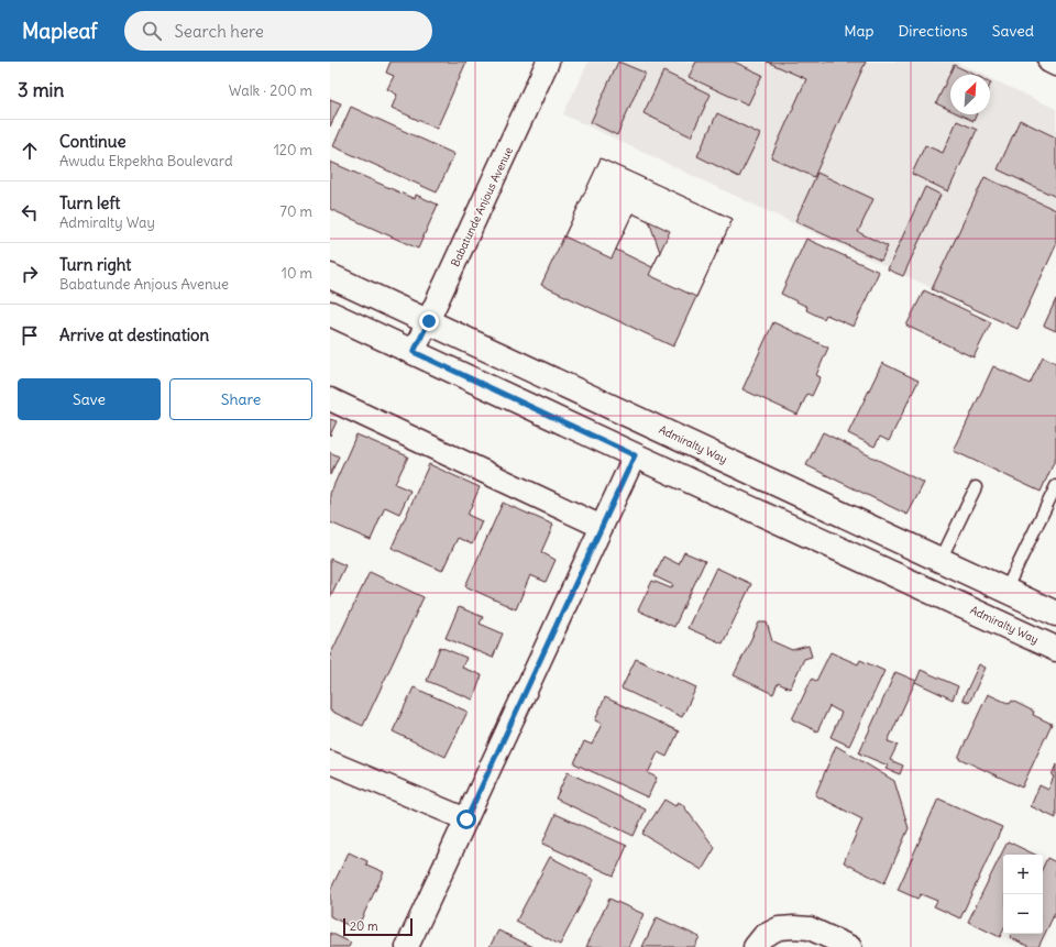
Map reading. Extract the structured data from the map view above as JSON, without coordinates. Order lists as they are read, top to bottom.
{
  "streets": {
    "main road": ["Admiralty Way"],
    "street": ["Babatunde Anjous Avenue"]
  },
  "crossings": [
    ["Babatunde Anjous Avenue", "Admiralty Way"]
  ],
  "scale_bar": "20 m",
  "north": "top right",
  "page": {
    "header": "Mapleaf",
    "search": "Search here",
    "nav": ["Map", "Directions", "Saved"],
    "heading": ["3 min", "Walk · 200 m"],
    "list": [
      ["Continue", "Awudu Ekpekha Boulevard", "120 m"],
      ["Turn left", "Admiralty Way", "70 m"],
      ["Turn right", "Babatunde Anjous Avenue", "10 m"],
      "Arrive at destination"
    ],
    "buttons": ["Save", "Share"],
    "map_buttons": ["+", "−"],
    "scale": "20 m"
  }
}
